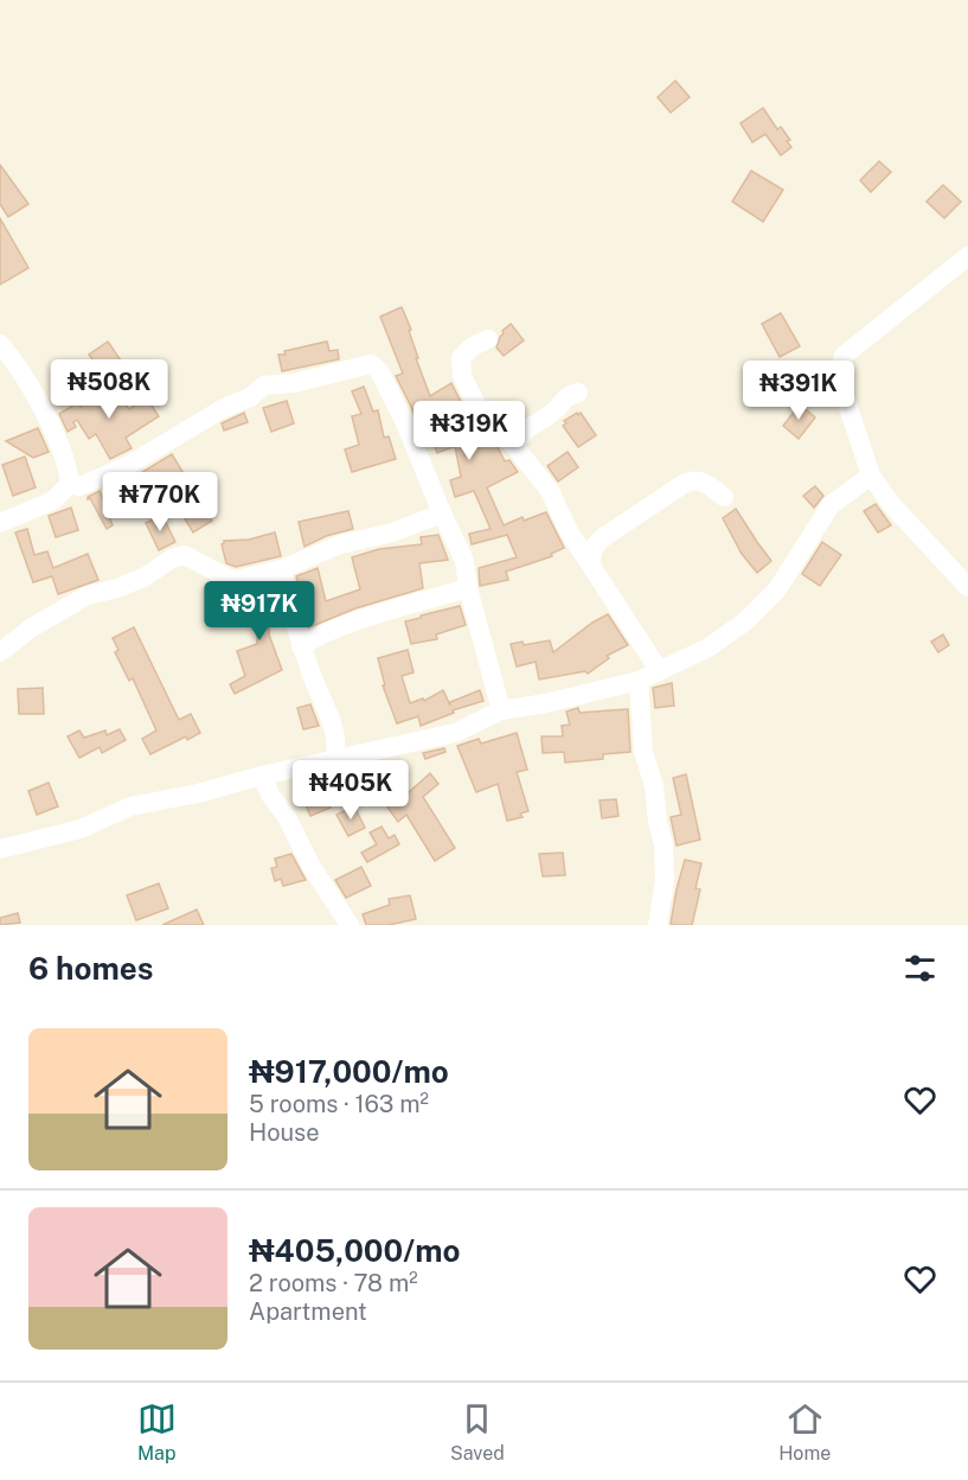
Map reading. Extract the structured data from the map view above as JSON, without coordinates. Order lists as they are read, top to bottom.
{
  "page": {
    "price": [
      "₦508K",
      "₦391K",
      "₦319K",
      "₦770K",
      "₦917K",
      "₦405K"
    ],
    "heading": "6 homes",
    "list": [
      {
        "name": "₦917,000/mo",
        "note": "5 rooms · 163 m² · House"
      },
      {
        "name": "₦405,000/mo",
        "note": "2 rooms · 78 m² · Apartment"
      }
    ],
    "tabs": ["Map", "Saved", "Home"]
  }
}
